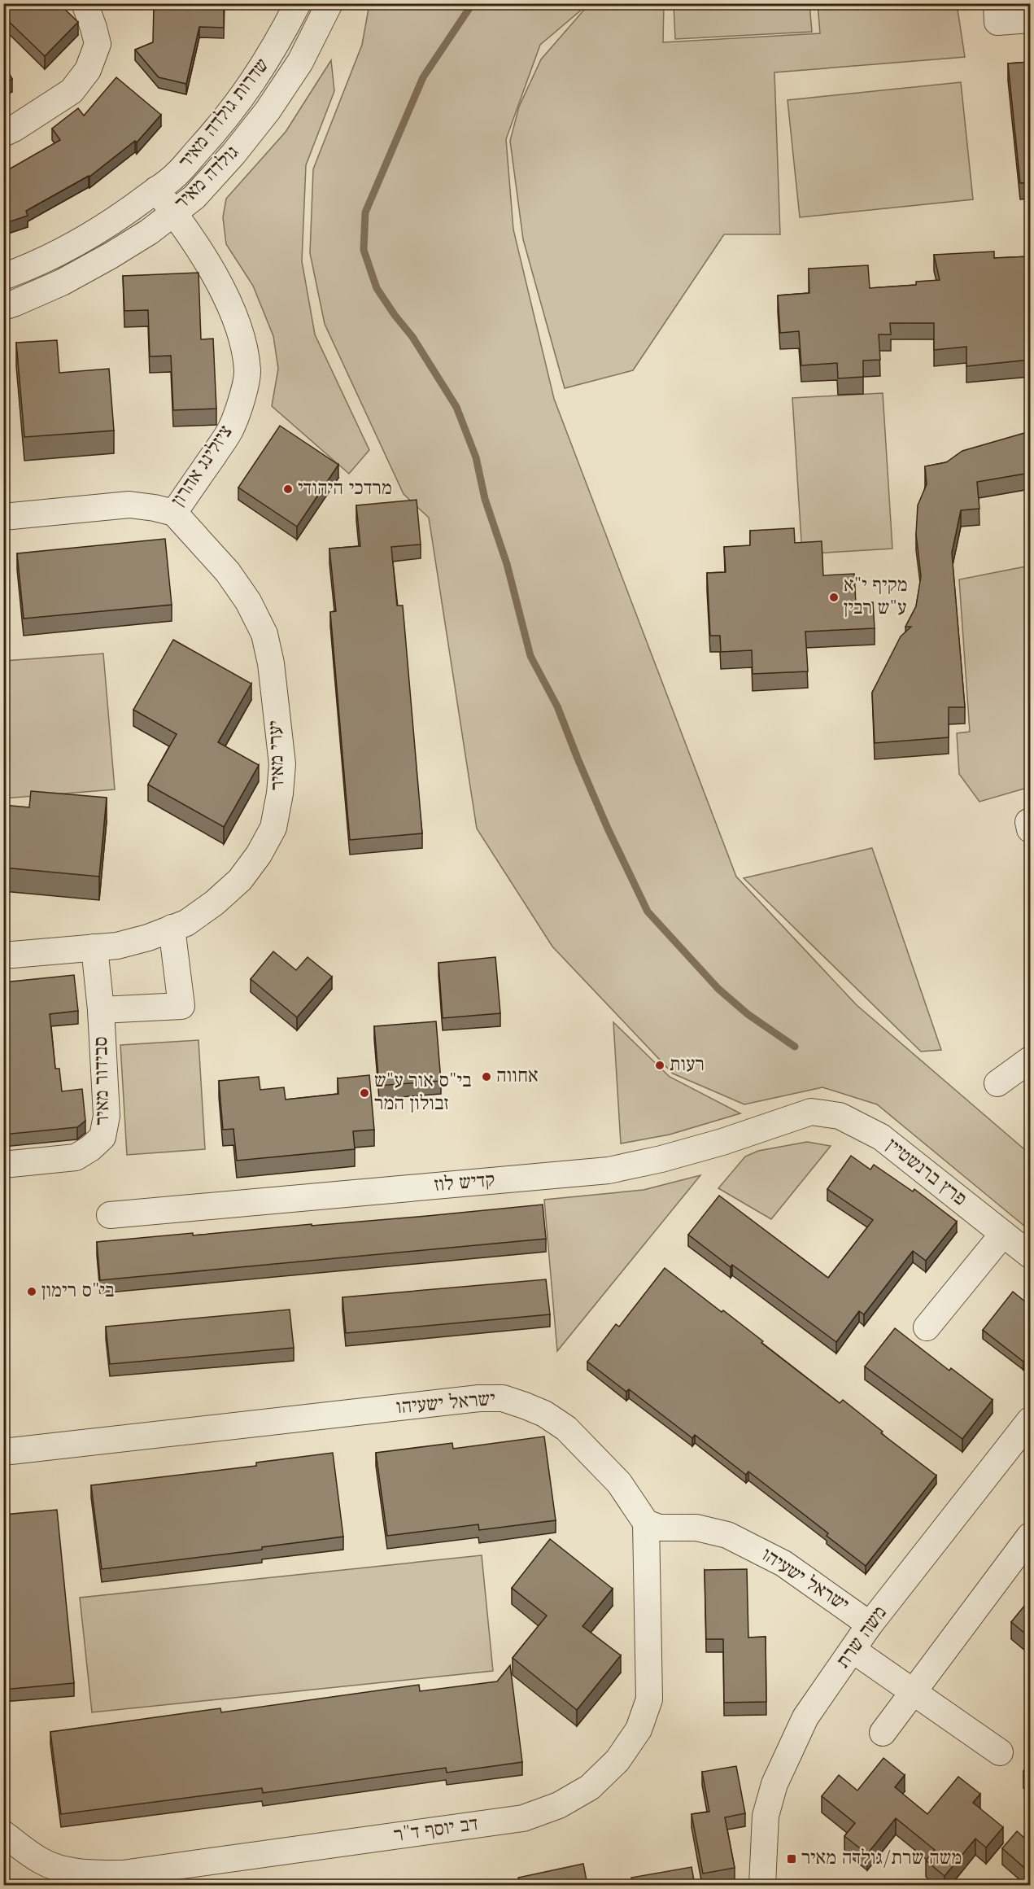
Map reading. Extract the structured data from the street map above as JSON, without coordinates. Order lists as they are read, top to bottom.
{
  "streets": {
    "street": [
      "שדרות גולדה מאיר",
      "גולדה מאיר",
      "ציזלינג אהרון",
      "יערי מאיר",
      "סבידור מאיר",
      "פרץ ברנשטיין",
      "קדיש לוז",
      "ישראל ישעיהו",
      "משה שרת",
      "דב יוסף ד\"ר"
    ]
  },
  "crossings": [
    ["שדרות גולדה מאיר", "ציזלינג אהרון"],
    ["גולדה מאיר", "ציזלינג אהרון"],
    ["ציזלינג אהרון", "יערי מאיר"],
    ["יערי מאיר", "סבידור מאיר"],
    ["פרץ ברנשטיין", "קדיש לוז"],
    ["ישראל ישעיהו", "משה שרת"],
    ["ישראל ישעיהו", "דב יוסף ד\"ר"]
  ],
  "places": {
    "other": [
      "מרדכי היהודי",
      "מקיף י\"א ע\"ש רבין",
      "רעות",
      "אחווה",
      "בי\"ס אור ע\"ש זבולון המר",
      "בי\"ס רימון"
    ],
    "transit": ["משה שרת/גולדה מאיר"]
  }
}
